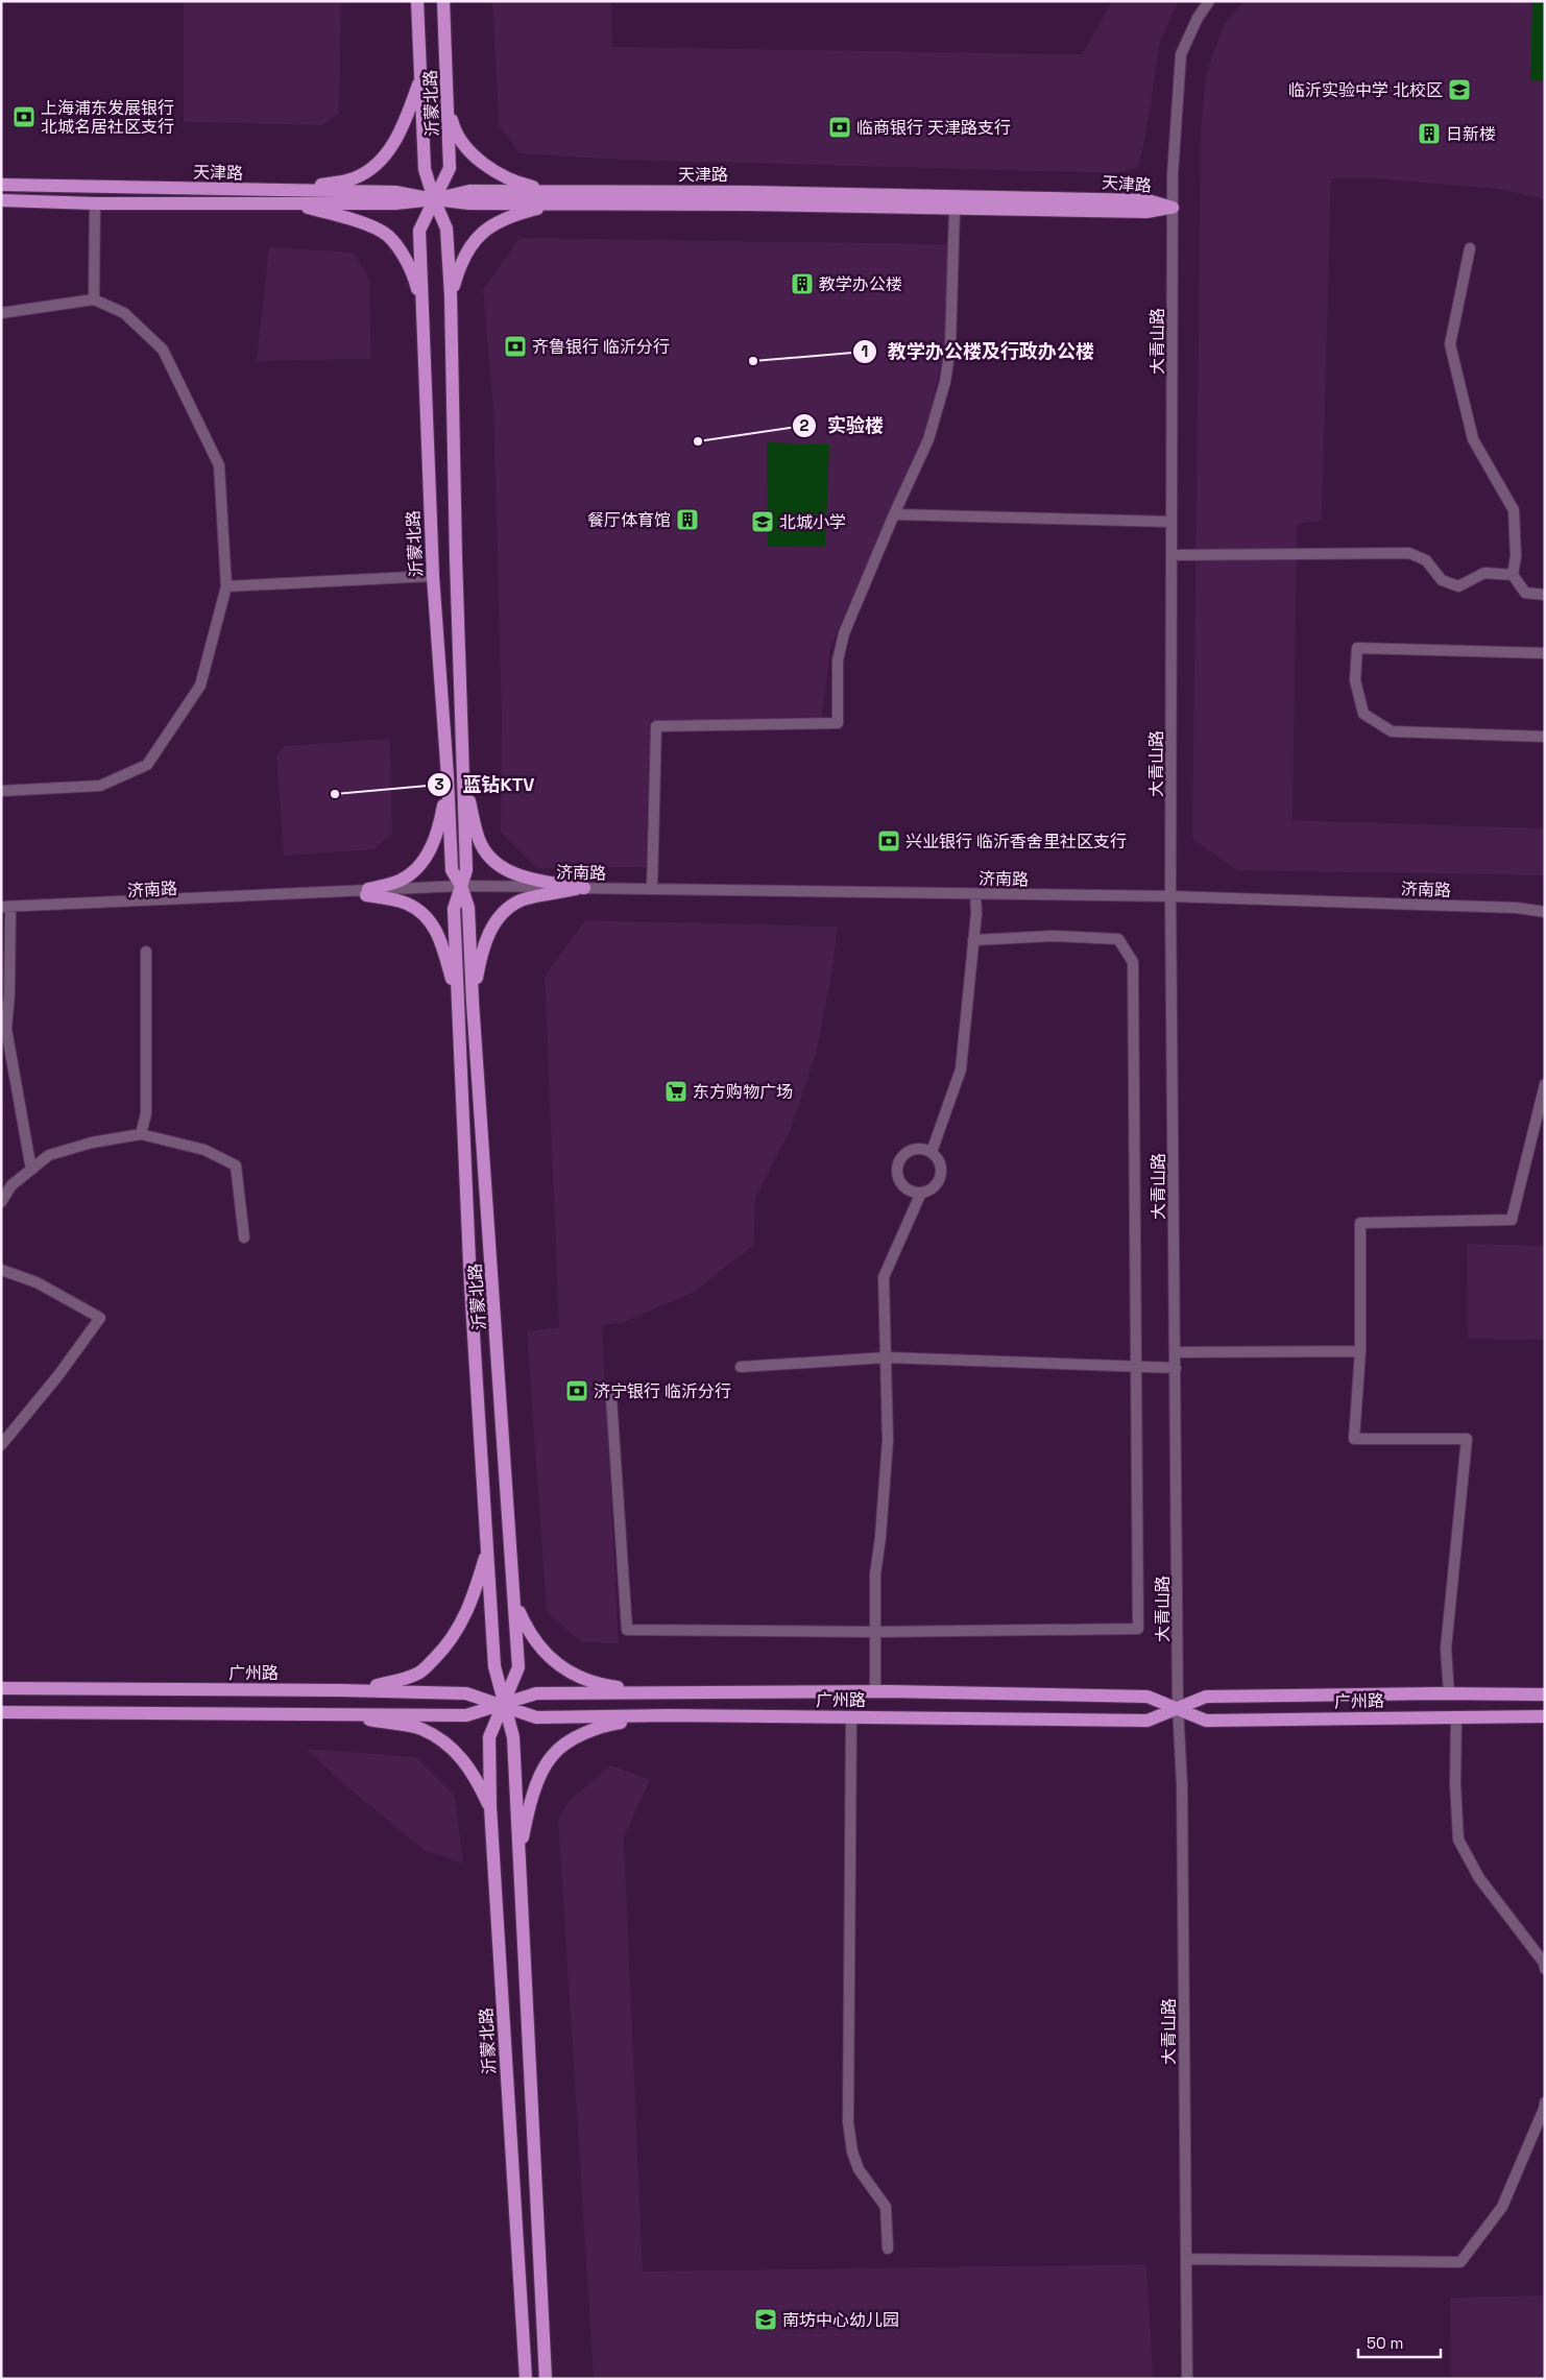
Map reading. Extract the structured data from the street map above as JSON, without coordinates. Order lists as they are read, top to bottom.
{
  "streets": {
    "main road": ["沂蒙北路", "天津路", "广州路"],
    "street": ["大青山路", "济南路"]
  },
  "crossings": [
    ["沂蒙北路", "天津路"],
    ["沂蒙北路", "济南路"],
    ["沂蒙北路", "广州路"],
    ["天津路", "大青山路"],
    ["大青山路", "济南路"],
    ["大青山路", "广州路"]
  ],
  "places": {
    "school or university": ["临沂实验中学 北校区", "北城小学", "南坊中心幼儿园"],
    "bank": [
      "上海浦东发展银行 北城名居社区支行",
      "临商银行 天津路支行",
      "齐鲁银行 临沂分行",
      "兴业银行 临沂香舍里社区支行",
      "济宁银行 临沂分行"
    ],
    "building": ["日新楼", "教学办公楼", "餐厅体育馆"],
    "other": ["教学办公楼及行政办公楼", "实验楼", "蓝钻KTV"],
    "supermarket": ["东方购物广场"]
  },
  "scale_bar": "50 m"
}
